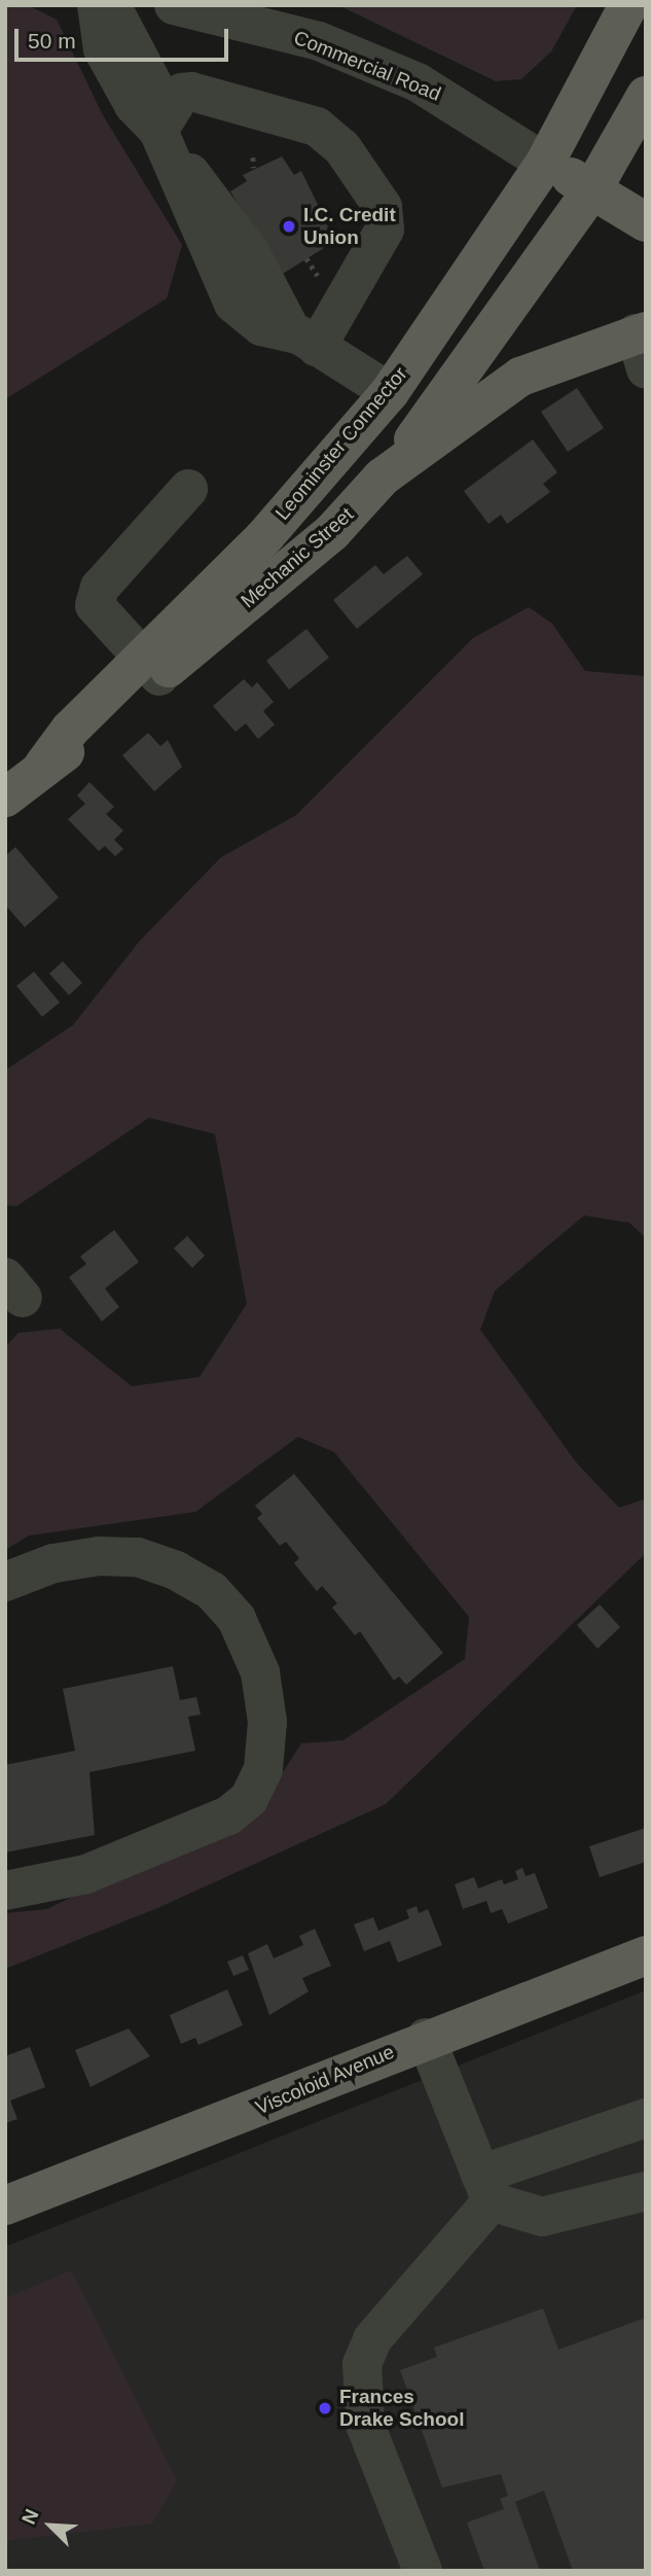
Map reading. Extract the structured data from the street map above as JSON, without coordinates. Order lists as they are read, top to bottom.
{
  "streets": {
    "main road": ["Leominster Connector", "Mechanic Street", "Viscoloid Avenue"],
    "street": ["Commercial Road"]
  },
  "crossings": [
    ["Commercial Road", "Leominster Connector"],
    ["Leominster Connector", "Mechanic Street"]
  ],
  "places": ["I.C. Credit Union", "Frances Drake School"],
  "scale_bar": "50 m",
  "north": "top left"
}
